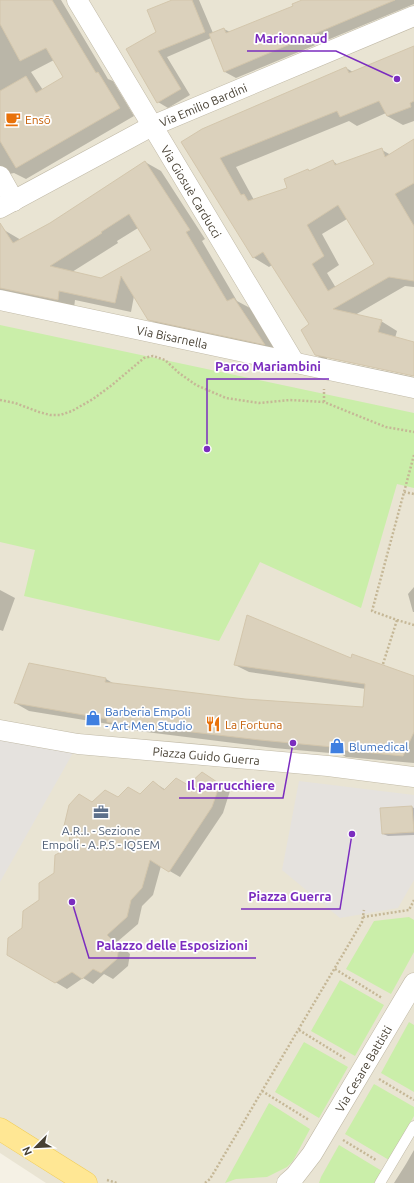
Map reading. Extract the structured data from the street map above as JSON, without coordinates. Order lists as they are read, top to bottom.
{
  "streets": {
    "street": [
      "Via Emilio Bardini",
      "Via Giosuè Carducci",
      "Via Bisarnella",
      "Piazza Guido Guerra",
      "Via Cesare Battisti"
    ]
  },
  "crossings": [
    ["Via Emilio Bardini", "Via Giosuè Carducci"],
    ["Via Giosuè Carducci", "Via Bisarnella"]
  ],
  "places": {
    "other": [
      "Marionnaud",
      "Parco Mariambini",
      "Il parrucchiere",
      "Piazza Guerra",
      "Palazzo delle Esposizioni"
    ],
    "cafe": ["Ensō"],
    "shop": ["Barberia Empoli - Art Men Studio", "Blumedical"],
    "restaurant": ["La Fortuna"],
    "office": ["A.R.I. - Sezione Empoli - A.P.S - IQ5EM"]
  },
  "north": "bottom left"
}
